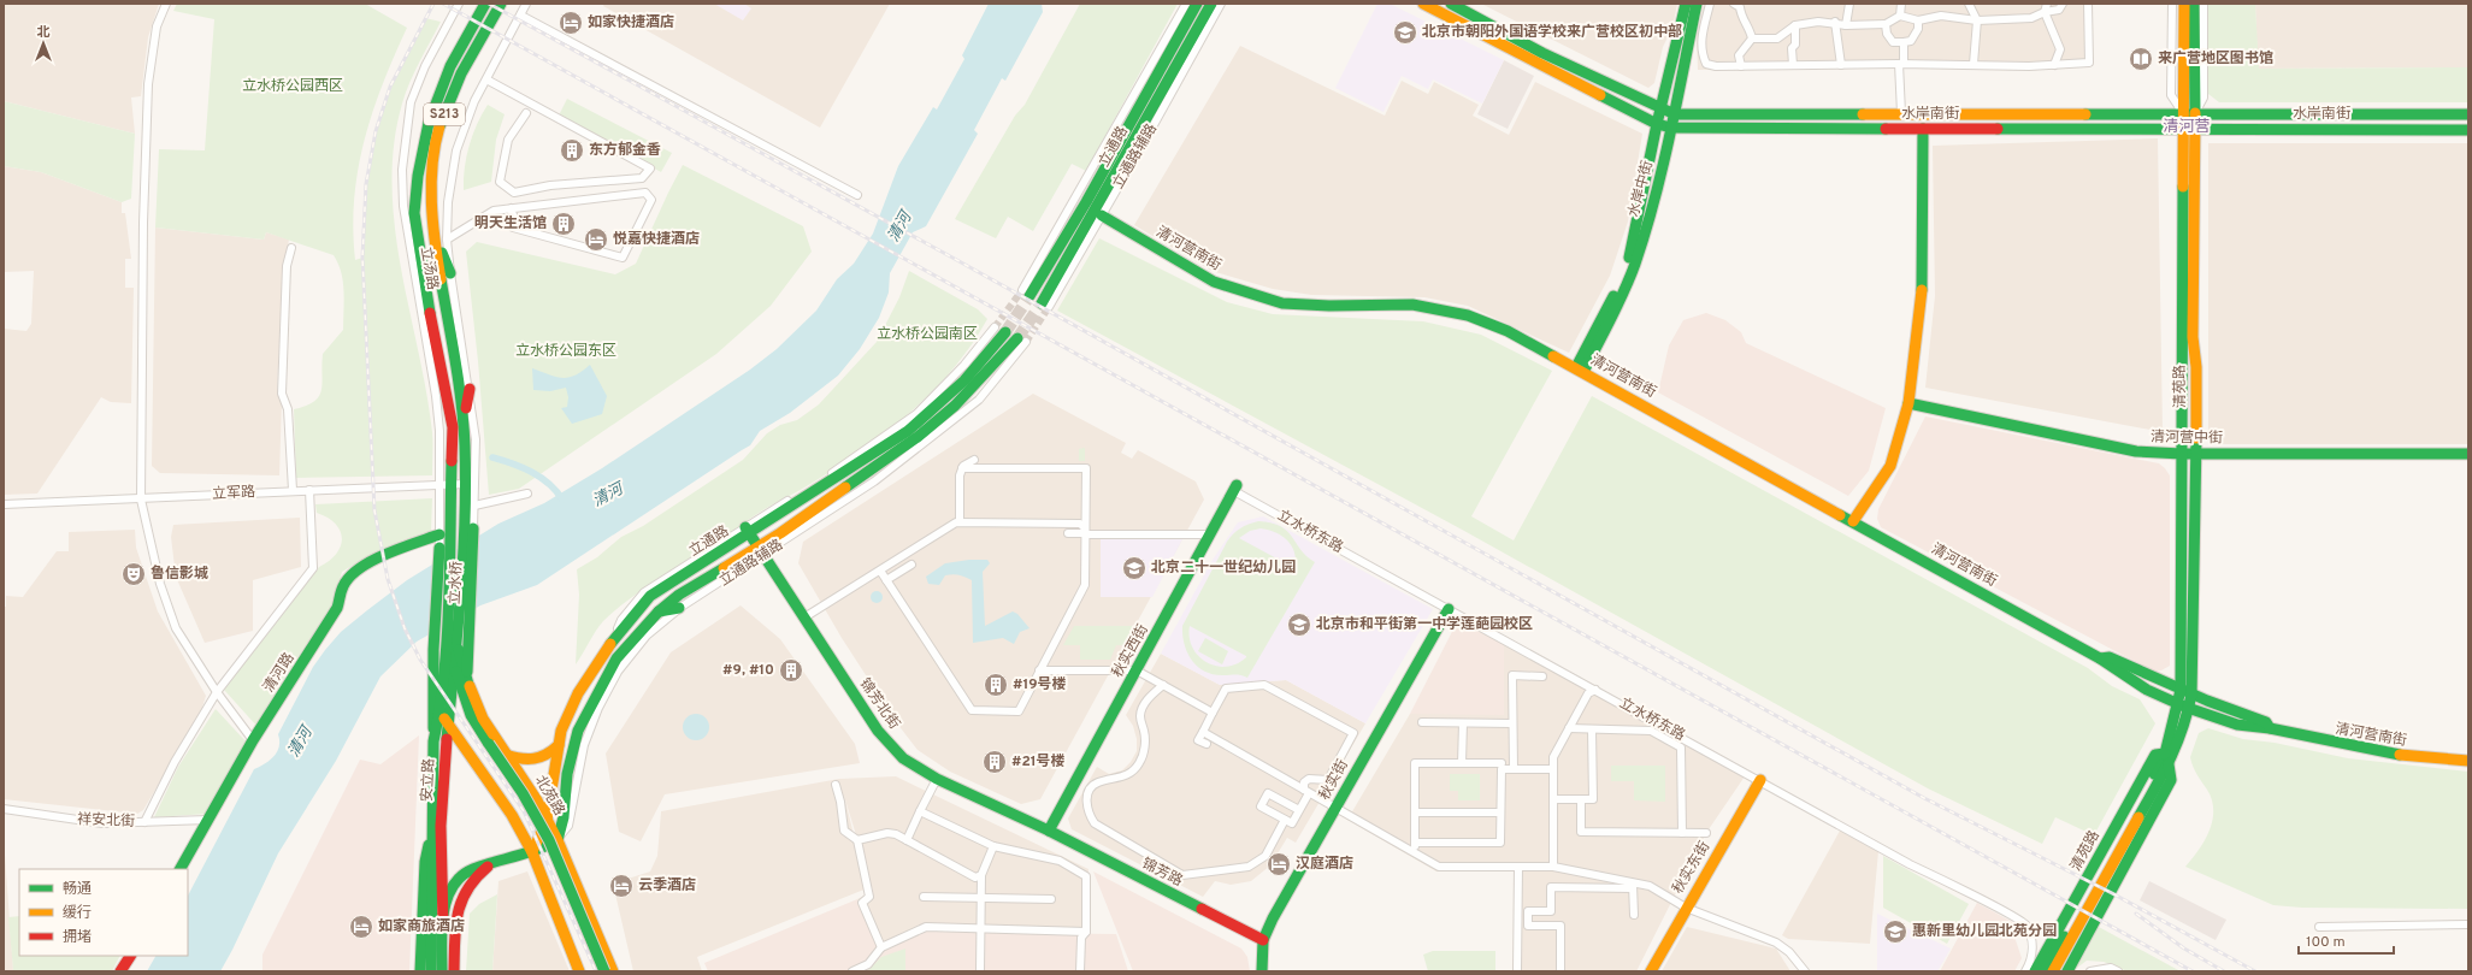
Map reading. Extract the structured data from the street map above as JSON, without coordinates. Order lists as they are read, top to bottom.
{
  "streets": {
    "street": [
      "S213",
      "水岸南街",
      "立通路",
      "立通路辅路",
      "水岸中街",
      "清河营南街",
      "立汤路",
      "清苑路",
      "清河营中街",
      "立军路",
      "立水桥东路",
      "立水桥",
      "秋实西街",
      "清河路",
      "锦芳北街",
      "安立路",
      "秋实街",
      "北苑路",
      "祥安北街",
      "秋实东街",
      "锦芳路"
    ]
  },
  "crossings": [
    ["水岸南街", "水岸中街"],
    ["水岸南街", "清苑路"],
    ["立通路", "立通路辅路"],
    ["立通路", "锦芳北街"],
    ["立通路", "安立路"],
    ["立通路", "北苑路"],
    ["立通路辅路", "清河营南街"],
    ["立通路辅路", "锦芳北街"],
    ["立通路辅路", "安立路"],
    ["立通路辅路", "北苑路"],
    ["水岸中街", "清河营南街"],
    ["清河营南街", "清苑路"],
    ["立汤路", "立军路"],
    ["立汤路", "立水桥"],
    ["立汤路", "清河路"],
    ["清苑路", "清河营中街"],
    ["立水桥东路", "秋实西街"],
    ["立水桥东路", "秋实街"],
    ["立水桥东路", "秋实东街"],
    ["立水桥", "安立路"],
    ["立水桥", "北苑路"],
    ["秋实西街", "锦芳北街"],
    ["秋实西街", "锦芳路"],
    ["清河路", "祥安北街"],
    ["锦芳北街", "锦芳路"],
    ["安立路", "北苑路"],
    ["秋实街", "锦芳路"]
  ],
  "districts": ["清河营"],
  "water": ["清河"],
  "parks": ["立水桥公园西区", "立水桥公园南区", "立水桥公园东区"],
  "places": {
    "hotel": [
      "如家快捷酒店",
      "悦嘉快捷酒店",
      "汉庭酒店",
      "云季酒店",
      "如家商旅酒店"
    ],
    "school or university": [
      "北京市朝阳外国语学校来广营校区初中部",
      "北京二十一世纪幼儿园",
      "北京市和平街第一中学莲葩园校区",
      "惠新里幼儿园北苑分园"
    ],
    "library": ["来广营地区图书馆"],
    "building": [
      "东方郁金香",
      "明天生活馆",
      "#9, #10",
      "#19号楼",
      "#21号楼"
    ],
    "theatre": ["鲁信影城"]
  },
  "legend": ["畅通", "缓行", "拥堵"],
  "scale_bar": "100 m",
  "north": "top"
}
